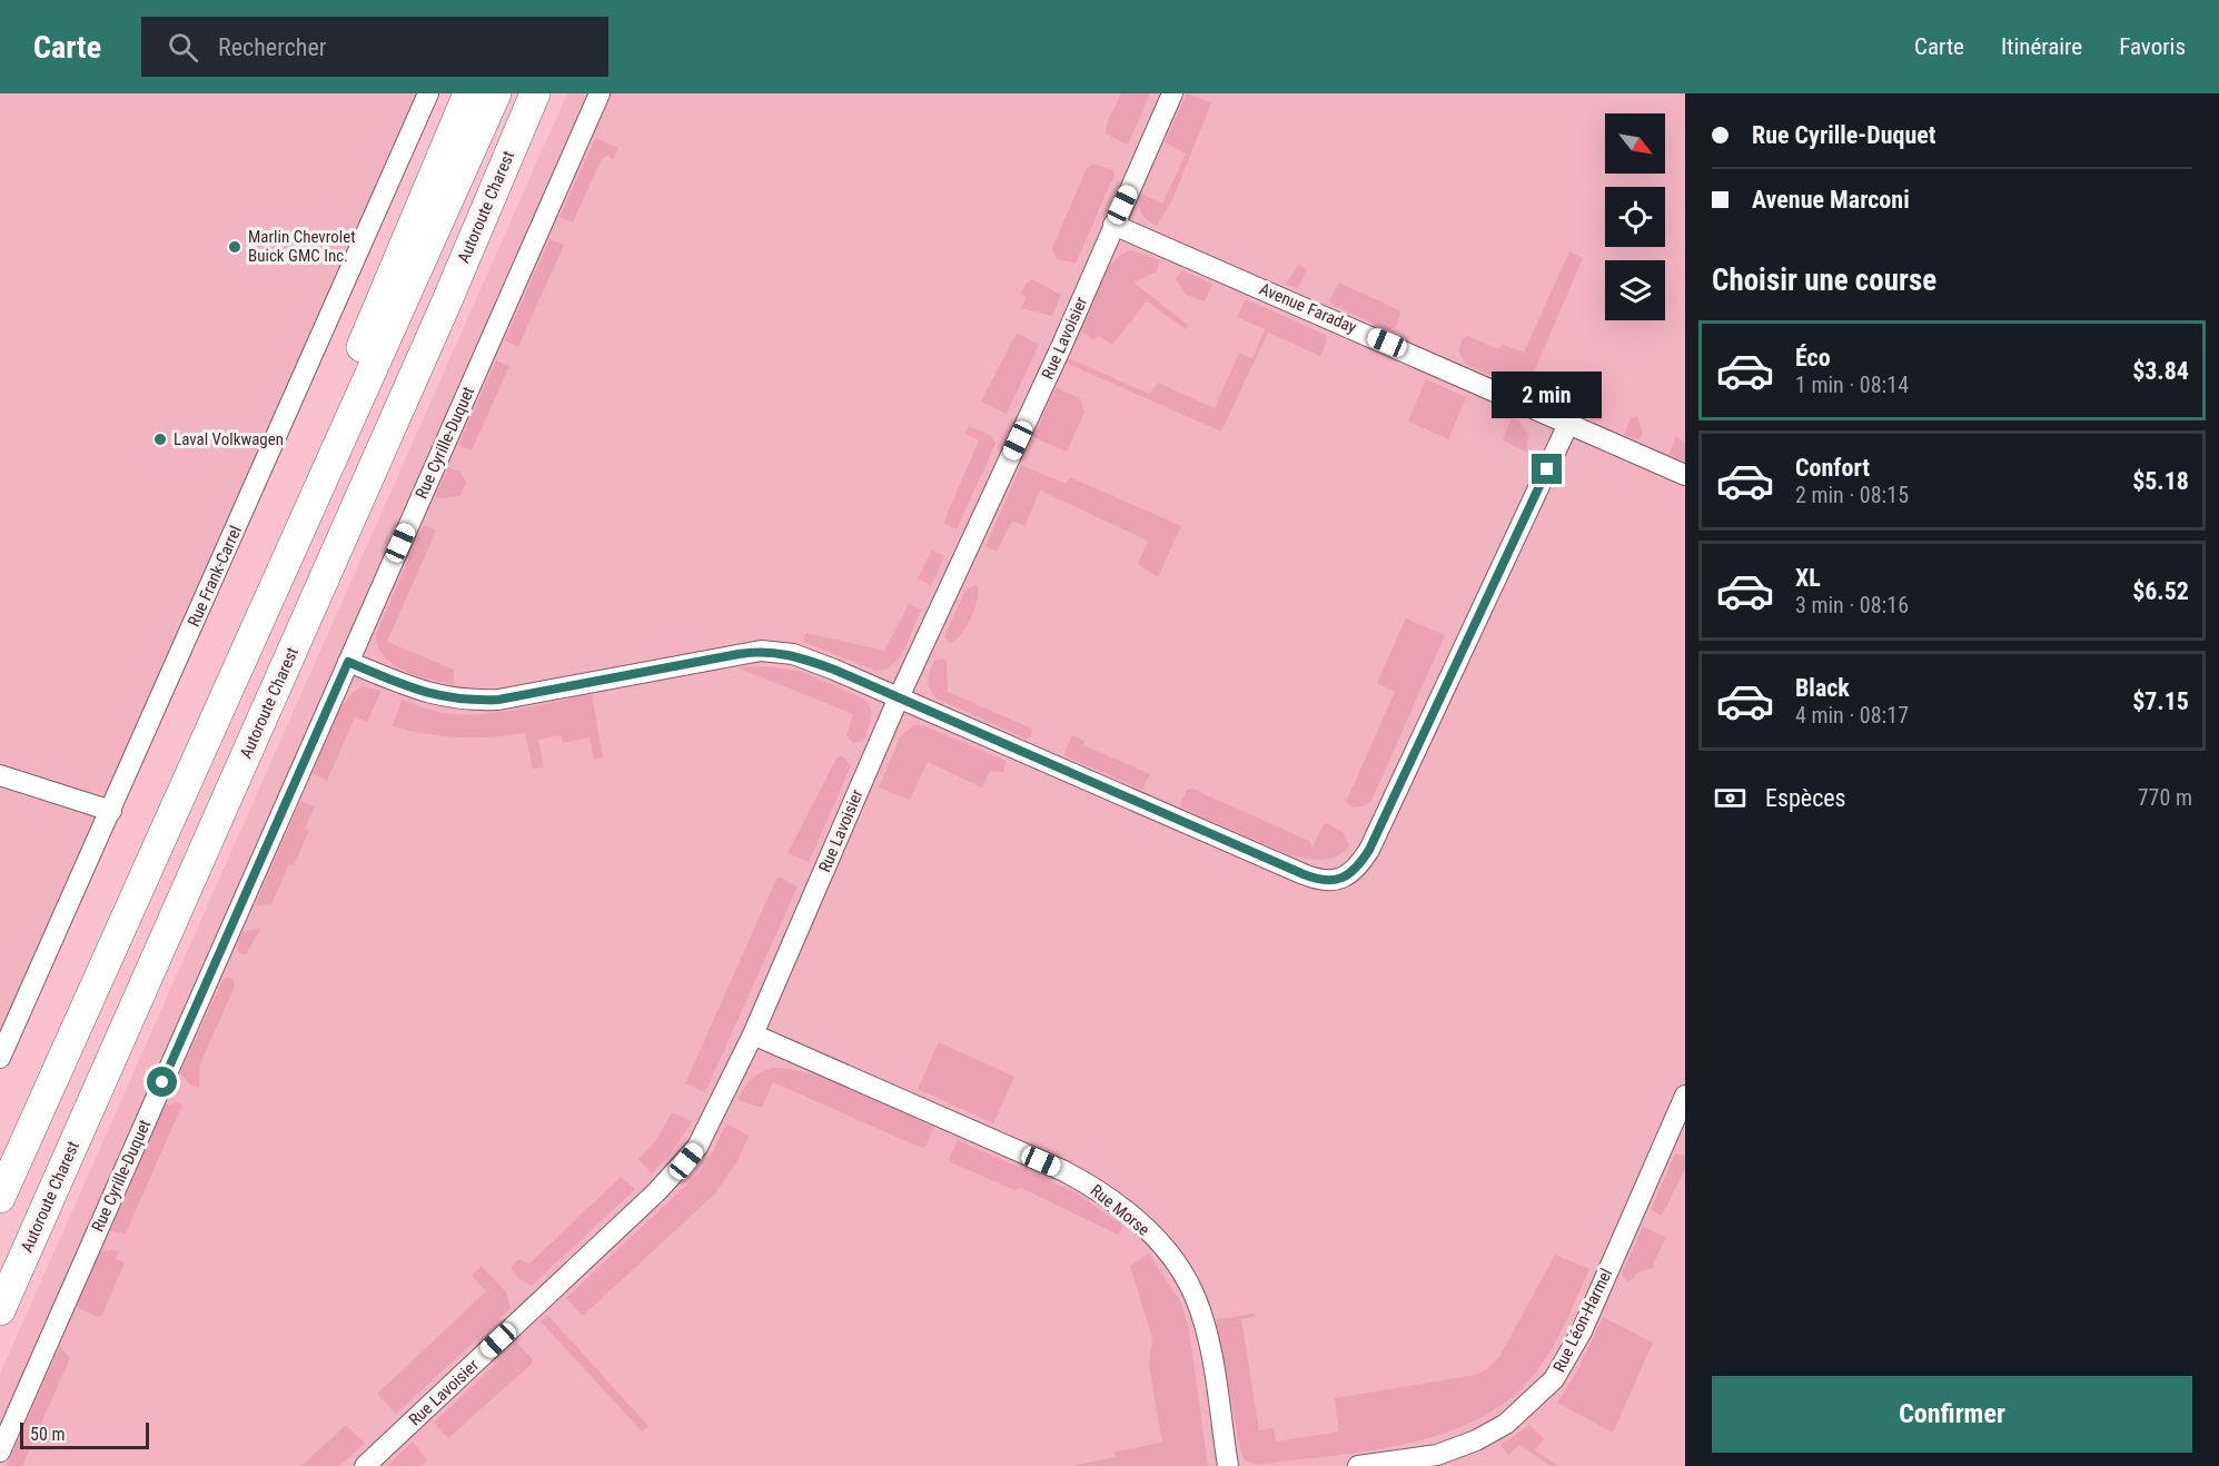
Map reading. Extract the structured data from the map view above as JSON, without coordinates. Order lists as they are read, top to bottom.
{
  "streets": {
    "highway": ["Autoroute Charest"],
    "street": [
      "Avenue Faraday",
      "Rue Lavoisier",
      "Rue Cyrille-Duquet",
      "Rue Frank-Carrel",
      "Rue Morse",
      "Rue Léon-Harmel"
    ]
  },
  "crossings": [
    ["Avenue Faraday", "Rue Lavoisier"],
    ["Rue Lavoisier", "Rue Morse"]
  ],
  "places": ["Marlin Chevrolet Buick GMC Inc.", "Laval Volkwagen"],
  "scale_bar": "50 m",
  "north": "bottom right",
  "page": {
    "header": "Carte",
    "search": "Rechercher",
    "nav": ["Carte", "Itinéraire", "Favoris"],
    "banner": ["Rue Cyrille-Duquet", "Avenue Marconi"],
    "heading": "Choisir une course",
    "list": [
      {
        "name": "Éco",
        "note": "1 min · 08:14",
        "value": "$3.84"
      },
      {
        "name": "Confort",
        "note": "2 min · 08:15",
        "value": "$5.18"
      },
      {
        "name": "XL",
        "note": "3 min · 08:16",
        "value": "$6.52"
      },
      {
        "name": "Black",
        "note": "4 min · 08:17",
        "value": "$7.15"
      }
    ],
    "bubble": "2 min",
    "pay": ["Espèces", "770 m"],
    "buttons": "Confirmer",
    "scale": "50 m"
  }
}
